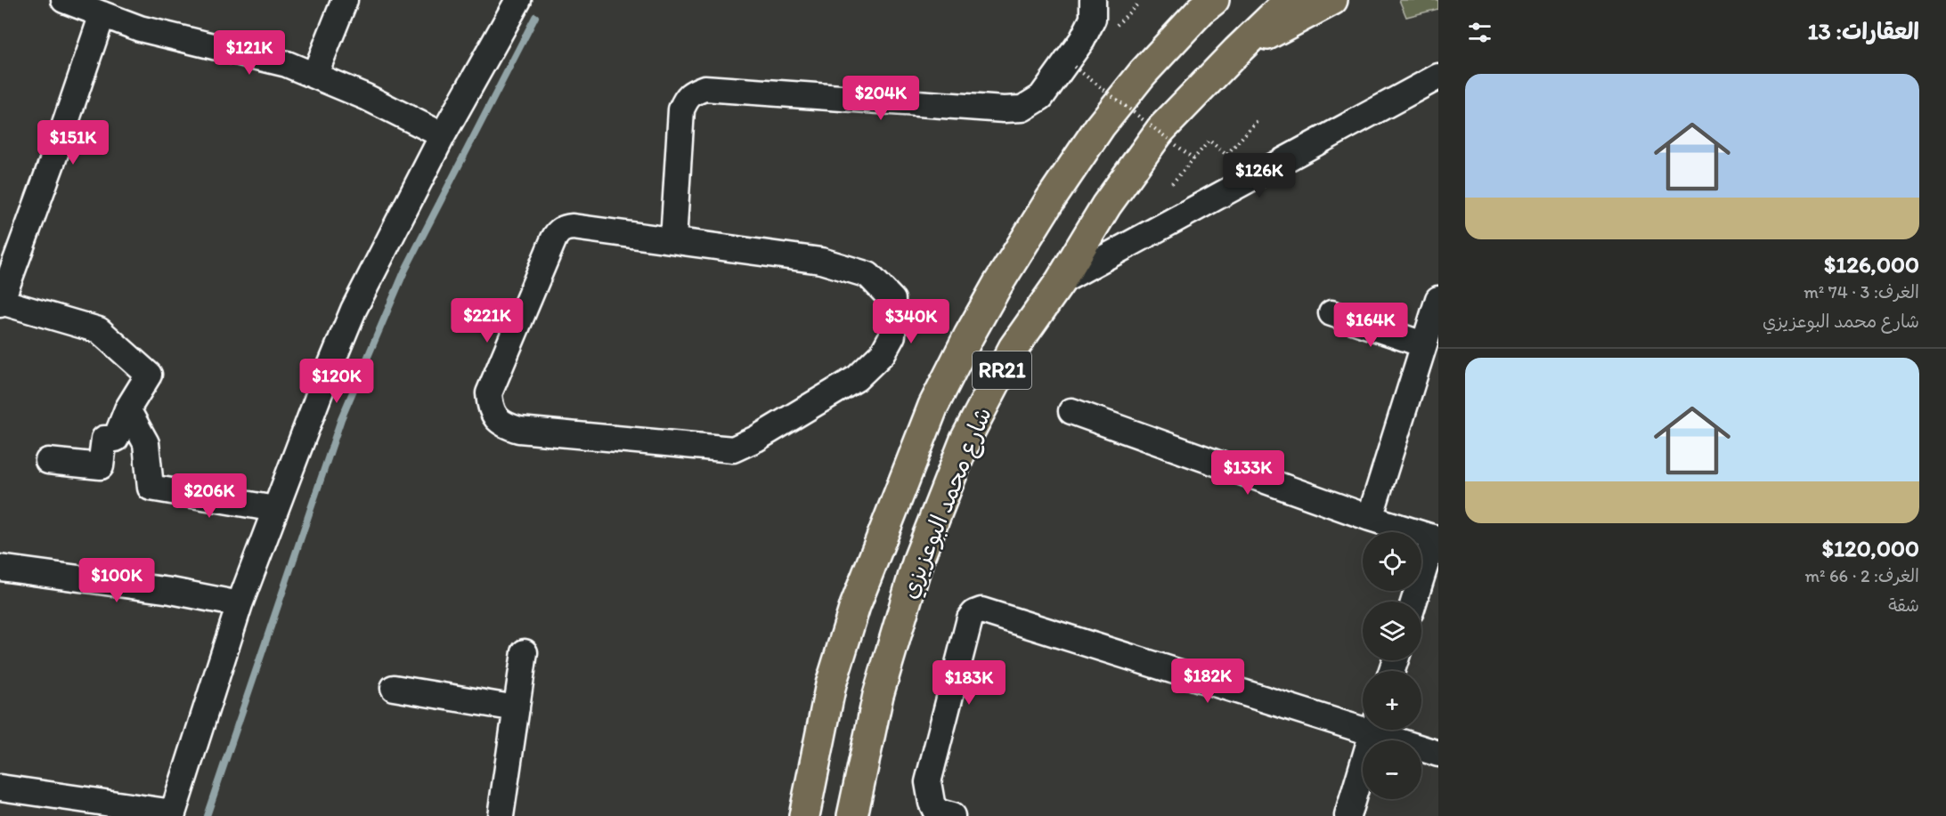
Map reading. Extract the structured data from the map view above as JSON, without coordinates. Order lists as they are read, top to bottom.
{
  "streets": {
    "highway": ["RR21", "شارع محمد البوعزيزي"]
  },
  "page": {
    "heading": "العقارات: 13",
    "price": [
      "$121K",
      "$204K",
      "$151K",
      "$126K",
      "$221K",
      "$340K",
      "$164K",
      "$120K",
      "$133K",
      "$206K",
      "$100K",
      "$182K",
      "$183K"
    ],
    "list": [
      {
        "name": "$126,000",
        "note": "الغرف: 3 · 74 m² · شارع محمد البوعزيزي"
      },
      {
        "name": "$120,000",
        "note": "الغرف: 2 · 66 m² · شقة"
      }
    ],
    "map_buttons": ["+", "−"]
  }
}
